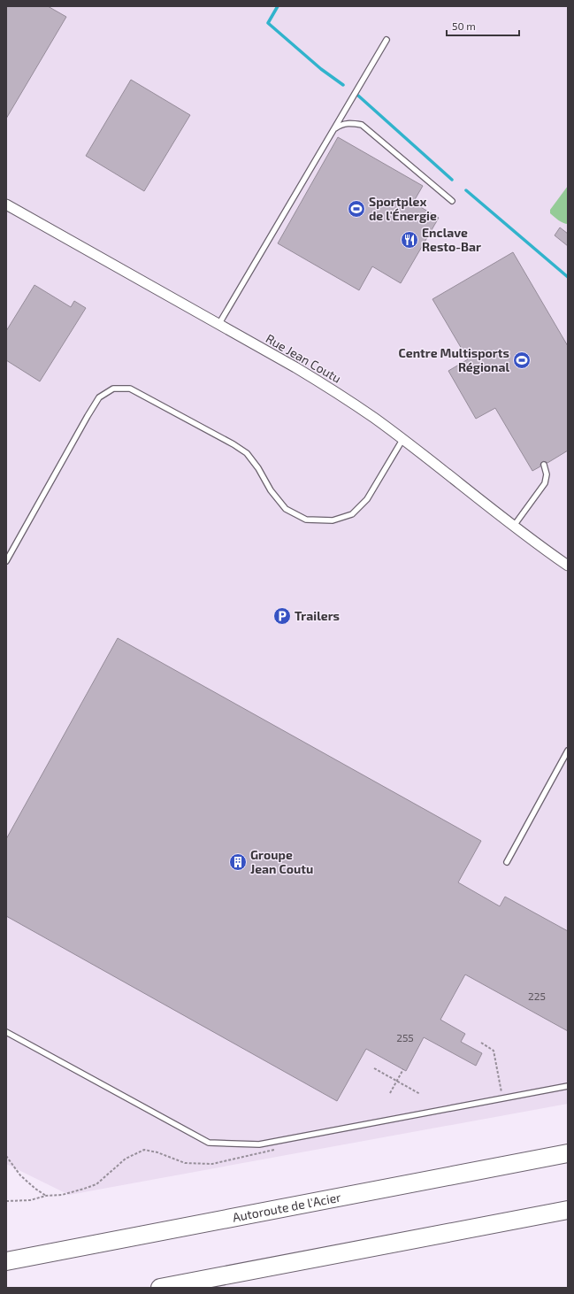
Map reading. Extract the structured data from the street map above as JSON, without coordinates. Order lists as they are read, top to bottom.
{
  "streets": {
    "highway": ["Autoroute de l'Acier"],
    "street": ["Rue Jean Coutu"]
  },
  "places": {
    "sports": ["Sportplex de l'Énergie", "Centre Multisports Régional"],
    "restaurant": ["Enclave Resto-Bar"],
    "parking": ["Trailers"],
    "building": ["Groupe Jean Coutu"]
  },
  "house_numbers": ["225", "255"],
  "scale_bar": "50 m"
}
